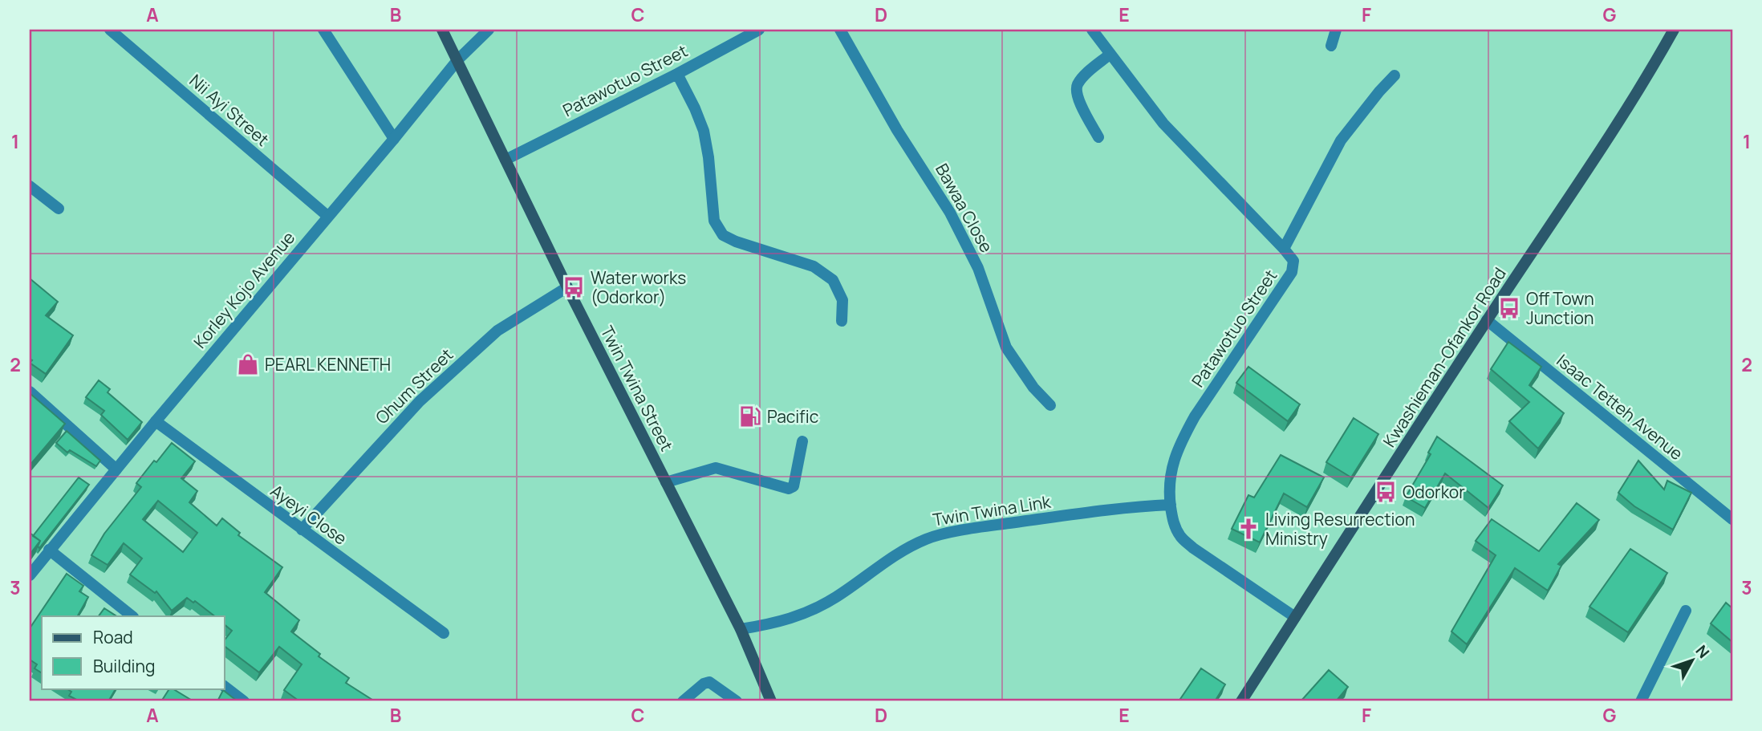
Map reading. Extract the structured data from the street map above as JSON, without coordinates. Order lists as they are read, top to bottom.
{
  "streets": {
    "main road": ["Kwashieman-Ofankor Road", "Twin Twina Street"],
    "street": [
      "Patawotuo Street",
      "Nii Ayi Street",
      "Bawaa Close",
      "Korley Kojo Avenue",
      "Ohum Street",
      "Isaac Tetteh Avenue",
      "Twin Twina Link",
      "Ayeyi Close"
    ]
  },
  "crossings": [
    ["Patawotuo Street", "Kwashieman-Ofankor Road"],
    ["Patawotuo Street", "Twin Twina Street"],
    ["Patawotuo Street", "Twin Twina Link"],
    ["Nii Ayi Street", "Korley Kojo Avenue"],
    ["Korley Kojo Avenue", "Twin Twina Street"],
    ["Korley Kojo Avenue", "Ayeyi Close"],
    ["Kwashieman-Ofankor Road", "Isaac Tetteh Avenue"],
    ["Ohum Street", "Twin Twina Street"],
    ["Ohum Street", "Ayeyi Close"],
    ["Twin Twina Street", "Twin Twina Link"]
  ],
  "places": {
    "bus stop": ["Water works (Odorkor)", "Off Town Junction", "Odorkor"],
    "shop": ["PEARL KENNETH"],
    "fuel station": ["Pacific"],
    "church": ["Living Resurrection Ministry"]
  },
  "legend": ["Road", "Building"],
  "north": "top right",
  "grid": {
    "columns": [
      "A",
      "B",
      "C",
      "D",
      "E",
      "F",
      "G"
    ],
    "rows": ["1", "2", "3"]
  }
}
